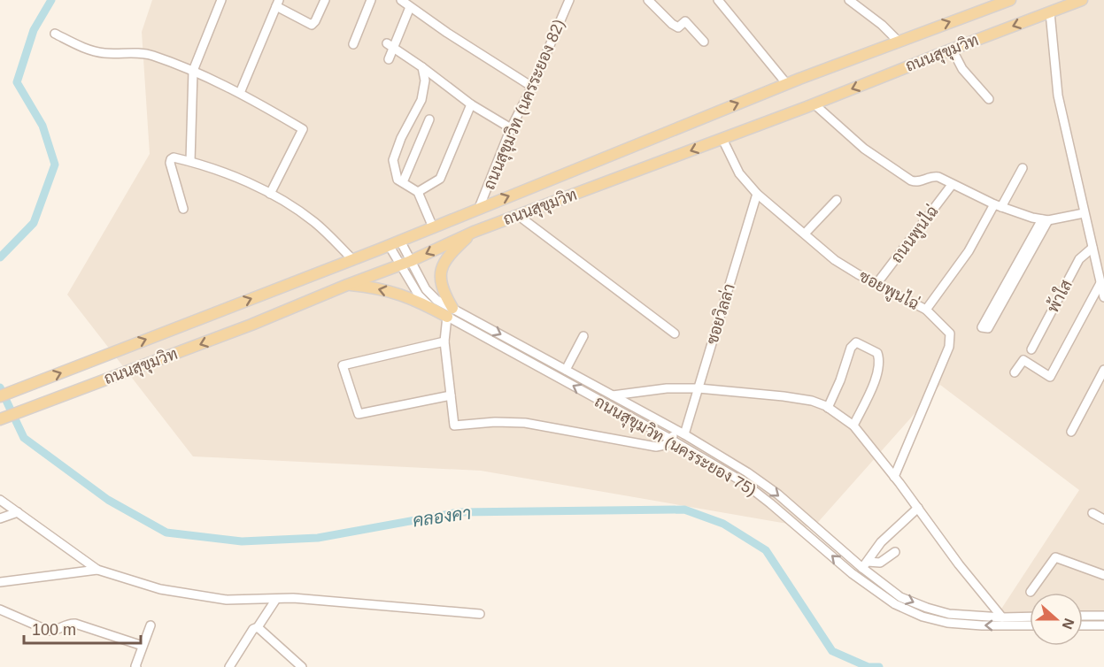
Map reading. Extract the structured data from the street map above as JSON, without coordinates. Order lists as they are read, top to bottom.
{
  "streets": {
    "main road": ["ถนนสุขุมวิท"],
    "street": [
      "ถนนสุขุมวิท (นครระยอง 82)",
      "ถนนพูนไฉ่",
      "ซอยพูนไฉ่",
      "พ้าใส",
      "ซอยวิลล่า",
      "ถนนสุขุมวิท (นครระยอง 75)"
    ]
  },
  "crossings": [
    ["ถนนสุขุมวิท", "ถนนสุขุมวิท (นครระยอง 82)"],
    ["ถนนสุขุมวิท", "ซอยพูนไฉ่"],
    ["ถนนสุขุมวิท", "ถนนสุขุมวิท (นครระยอง 75)"],
    ["ถนนพูนไฉ่", "ซอยพูนไฉ่"],
    ["ซอยพูนไฉ่", "ซอยวิลล่า"],
    ["ซอยวิลล่า", "ถนนสุขุมวิท (นครระยอง 75)"]
  ],
  "water": ["คลองคา"],
  "scale_bar": "100 m",
  "north": "right"
}
